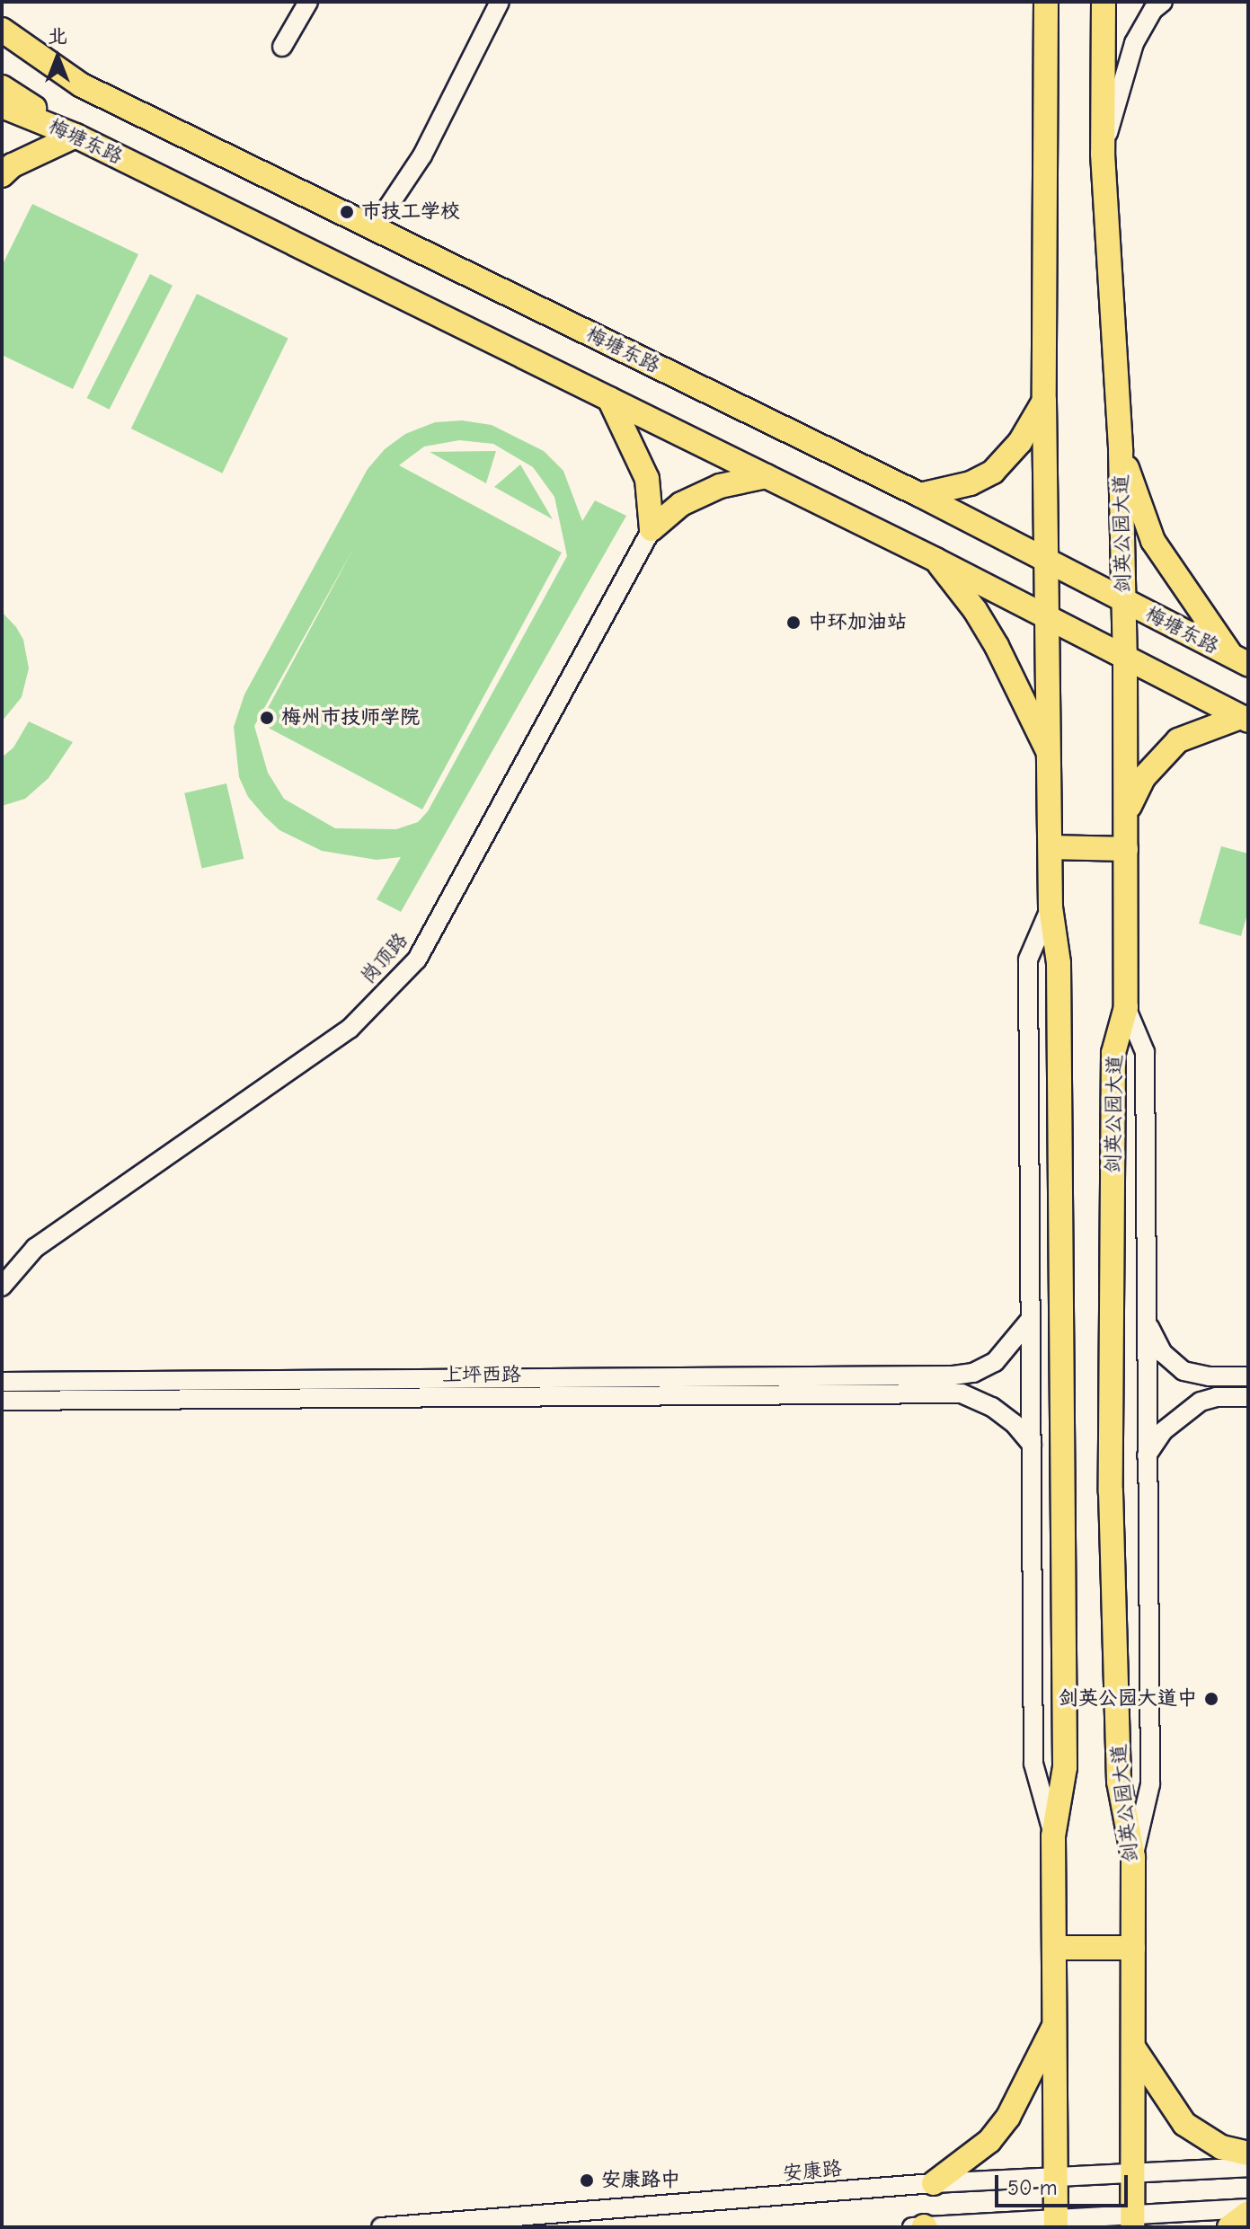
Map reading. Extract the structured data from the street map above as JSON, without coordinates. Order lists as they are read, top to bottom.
{
  "streets": {
    "main road": ["梅塘东路", "剑英公园大道"],
    "street": ["岗顶路", "上坪西路", "安康路"]
  },
  "crossings": [
    ["梅塘东路", "剑英公园大道"],
    ["剑英公园大道", "安康路"]
  ],
  "places": [
    "市技工学校",
    "中环加油站",
    "梅州市技师学院",
    "剑英公园大道中",
    "安康路中"
  ],
  "scale_bar": "50 m",
  "north": "top"
}
